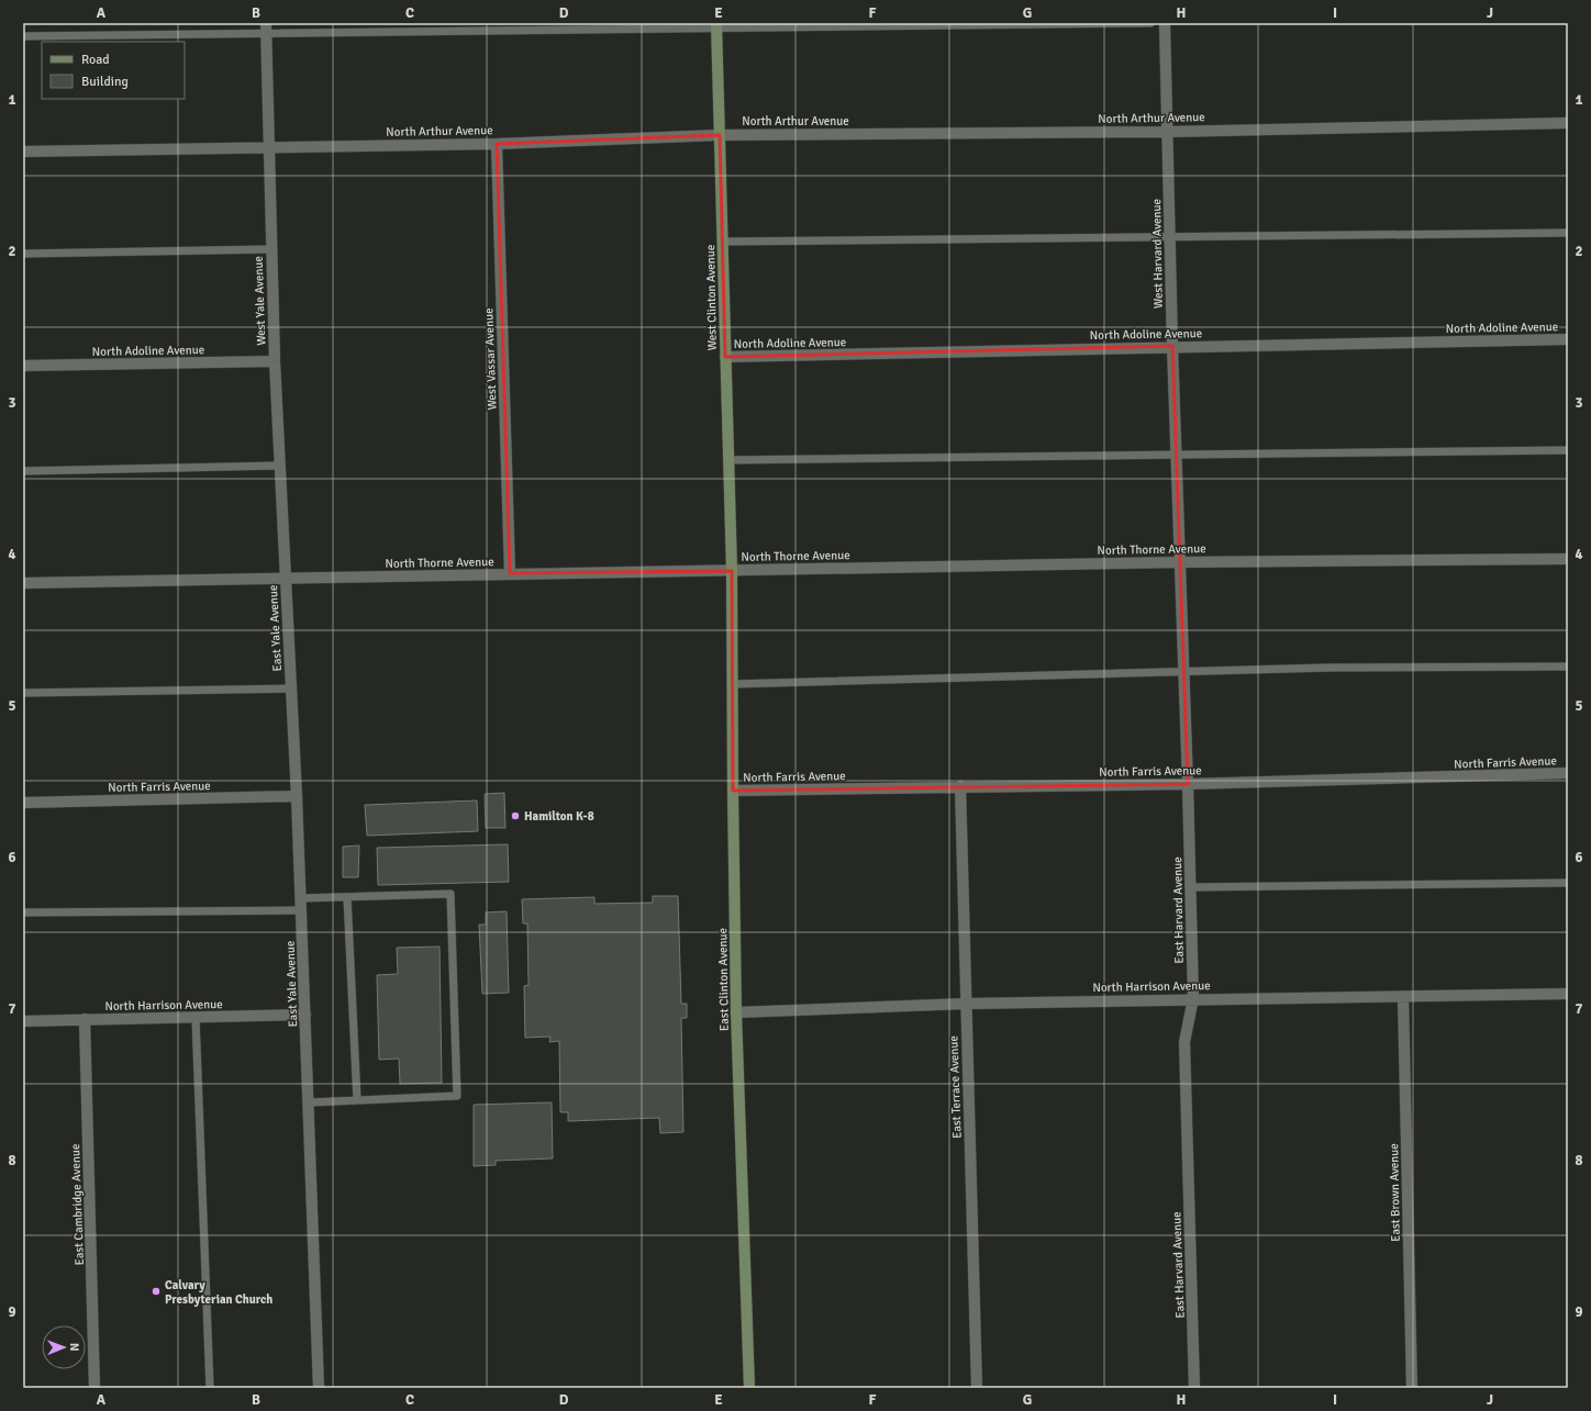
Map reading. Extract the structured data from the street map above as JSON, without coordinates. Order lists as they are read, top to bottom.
{
  "streets": {
    "main road": ["West Clinton Avenue", "East Clinton Avenue"],
    "street": [
      "North Arthur Avenue",
      "West Harvard Avenue",
      "West Yale Avenue",
      "North Adoline Avenue",
      "West Vassar Avenue",
      "North Thorne Avenue",
      "East Yale Avenue",
      "North Farris Avenue",
      "East Harvard Avenue",
      "North Harrison Avenue",
      "East Terrace Avenue",
      "East Brown Avenue",
      "East Cambridge Avenue"
    ]
  },
  "crossings": [
    ["North Arthur Avenue", "West Harvard Avenue"],
    ["North Arthur Avenue", "West Clinton Avenue"],
    ["North Arthur Avenue", "West Yale Avenue"],
    ["North Arthur Avenue", "West Vassar Avenue"],
    ["West Harvard Avenue", "North Adoline Avenue"],
    ["West Harvard Avenue", "North Thorne Avenue"],
    ["West Harvard Avenue", "East Harvard Avenue"],
    ["West Clinton Avenue", "North Adoline Avenue"],
    ["West Clinton Avenue", "North Thorne Avenue"],
    ["West Clinton Avenue", "East Clinton Avenue"],
    ["West Yale Avenue", "North Adoline Avenue"],
    ["West Yale Avenue", "North Thorne Avenue"],
    ["West Yale Avenue", "East Yale Avenue"],
    ["West Vassar Avenue", "North Thorne Avenue"],
    ["North Thorne Avenue", "East Yale Avenue"],
    ["North Thorne Avenue", "East Harvard Avenue"],
    ["North Thorne Avenue", "East Clinton Avenue"],
    ["East Yale Avenue", "North Farris Avenue"],
    ["East Yale Avenue", "North Harrison Avenue"],
    ["North Farris Avenue", "East Harvard Avenue"],
    ["North Farris Avenue", "East Clinton Avenue"],
    ["North Farris Avenue", "East Terrace Avenue"],
    ["East Harvard Avenue", "North Harrison Avenue"],
    ["East Clinton Avenue", "North Harrison Avenue"],
    ["North Harrison Avenue", "East Terrace Avenue"],
    ["North Harrison Avenue", "East Brown Avenue"],
    ["North Harrison Avenue", "East Cambridge Avenue"]
  ],
  "places": ["Hamilton K-8", "Calvary Presbyterian Church"],
  "legend": ["Road", "Building"],
  "north": "right",
  "grid": {
    "columns": [
      "A",
      "B",
      "C",
      "D",
      "E",
      "F",
      "G",
      "H",
      "I",
      "J"
    ],
    "rows": [
      "1",
      "2",
      "3",
      "4",
      "5",
      "6",
      "7",
      "8",
      "9"
    ]
  }
}
